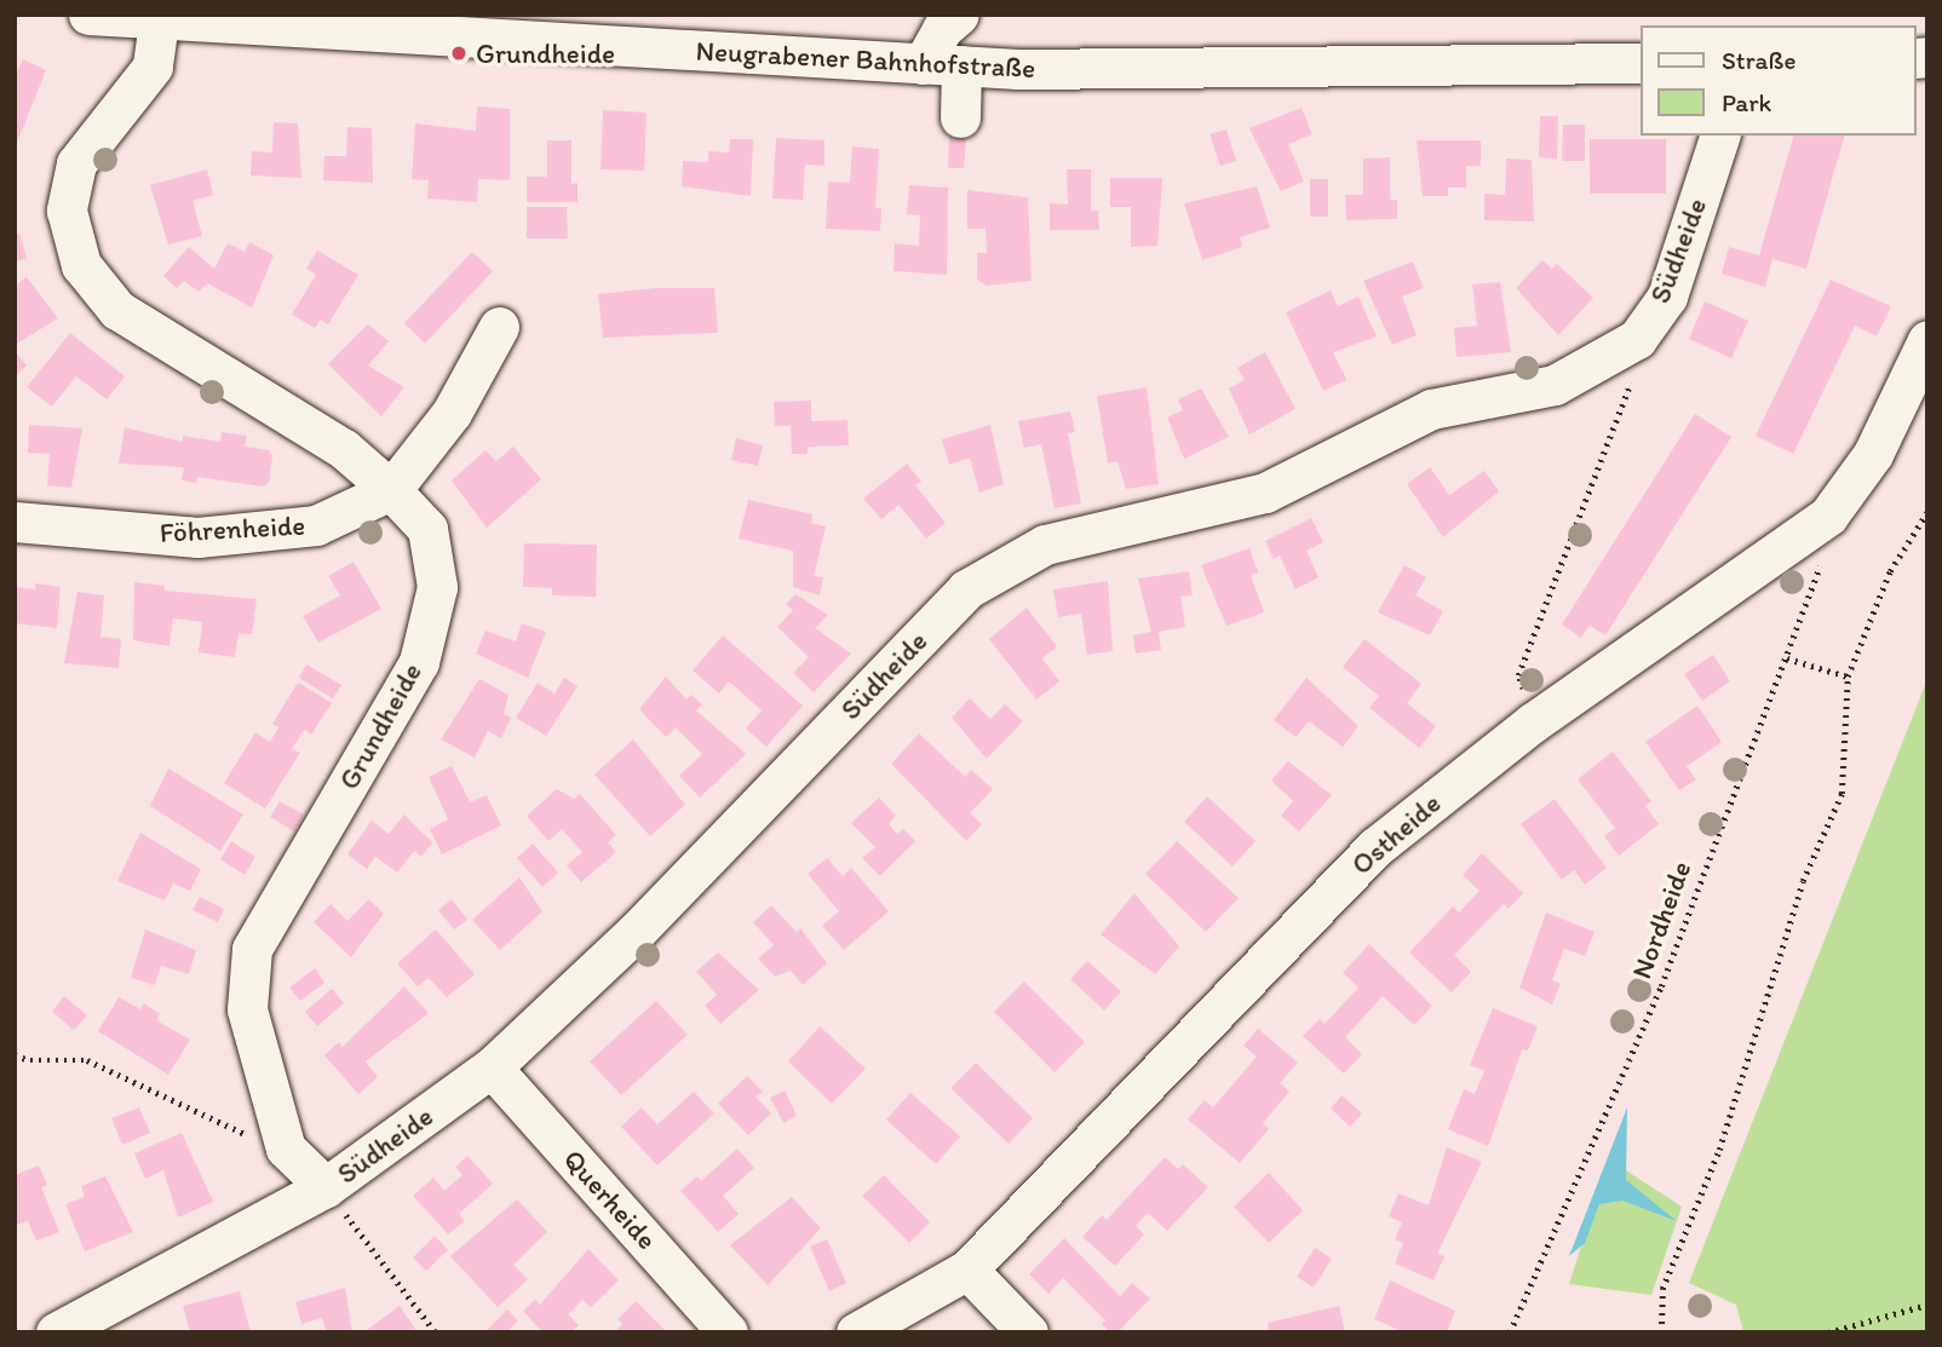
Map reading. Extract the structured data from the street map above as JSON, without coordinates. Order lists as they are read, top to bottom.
{
  "streets": {
    "street": [
      "Neugrabener Bahnhofstraße",
      "Südheide",
      "Föhrenheide",
      "Grundheide",
      "Ostheide",
      "Querheide"
    ],
    "path": ["Nordheide"]
  },
  "crossings": [
    ["Neugrabener Bahnhofstraße", "Grundheide"],
    ["Südheide", "Querheide"],
    ["Föhrenheide", "Grundheide"],
    ["Ostheide", "Nordheide"]
  ],
  "places": ["Grundheide"],
  "legend": ["Straße", "Park"]
}
